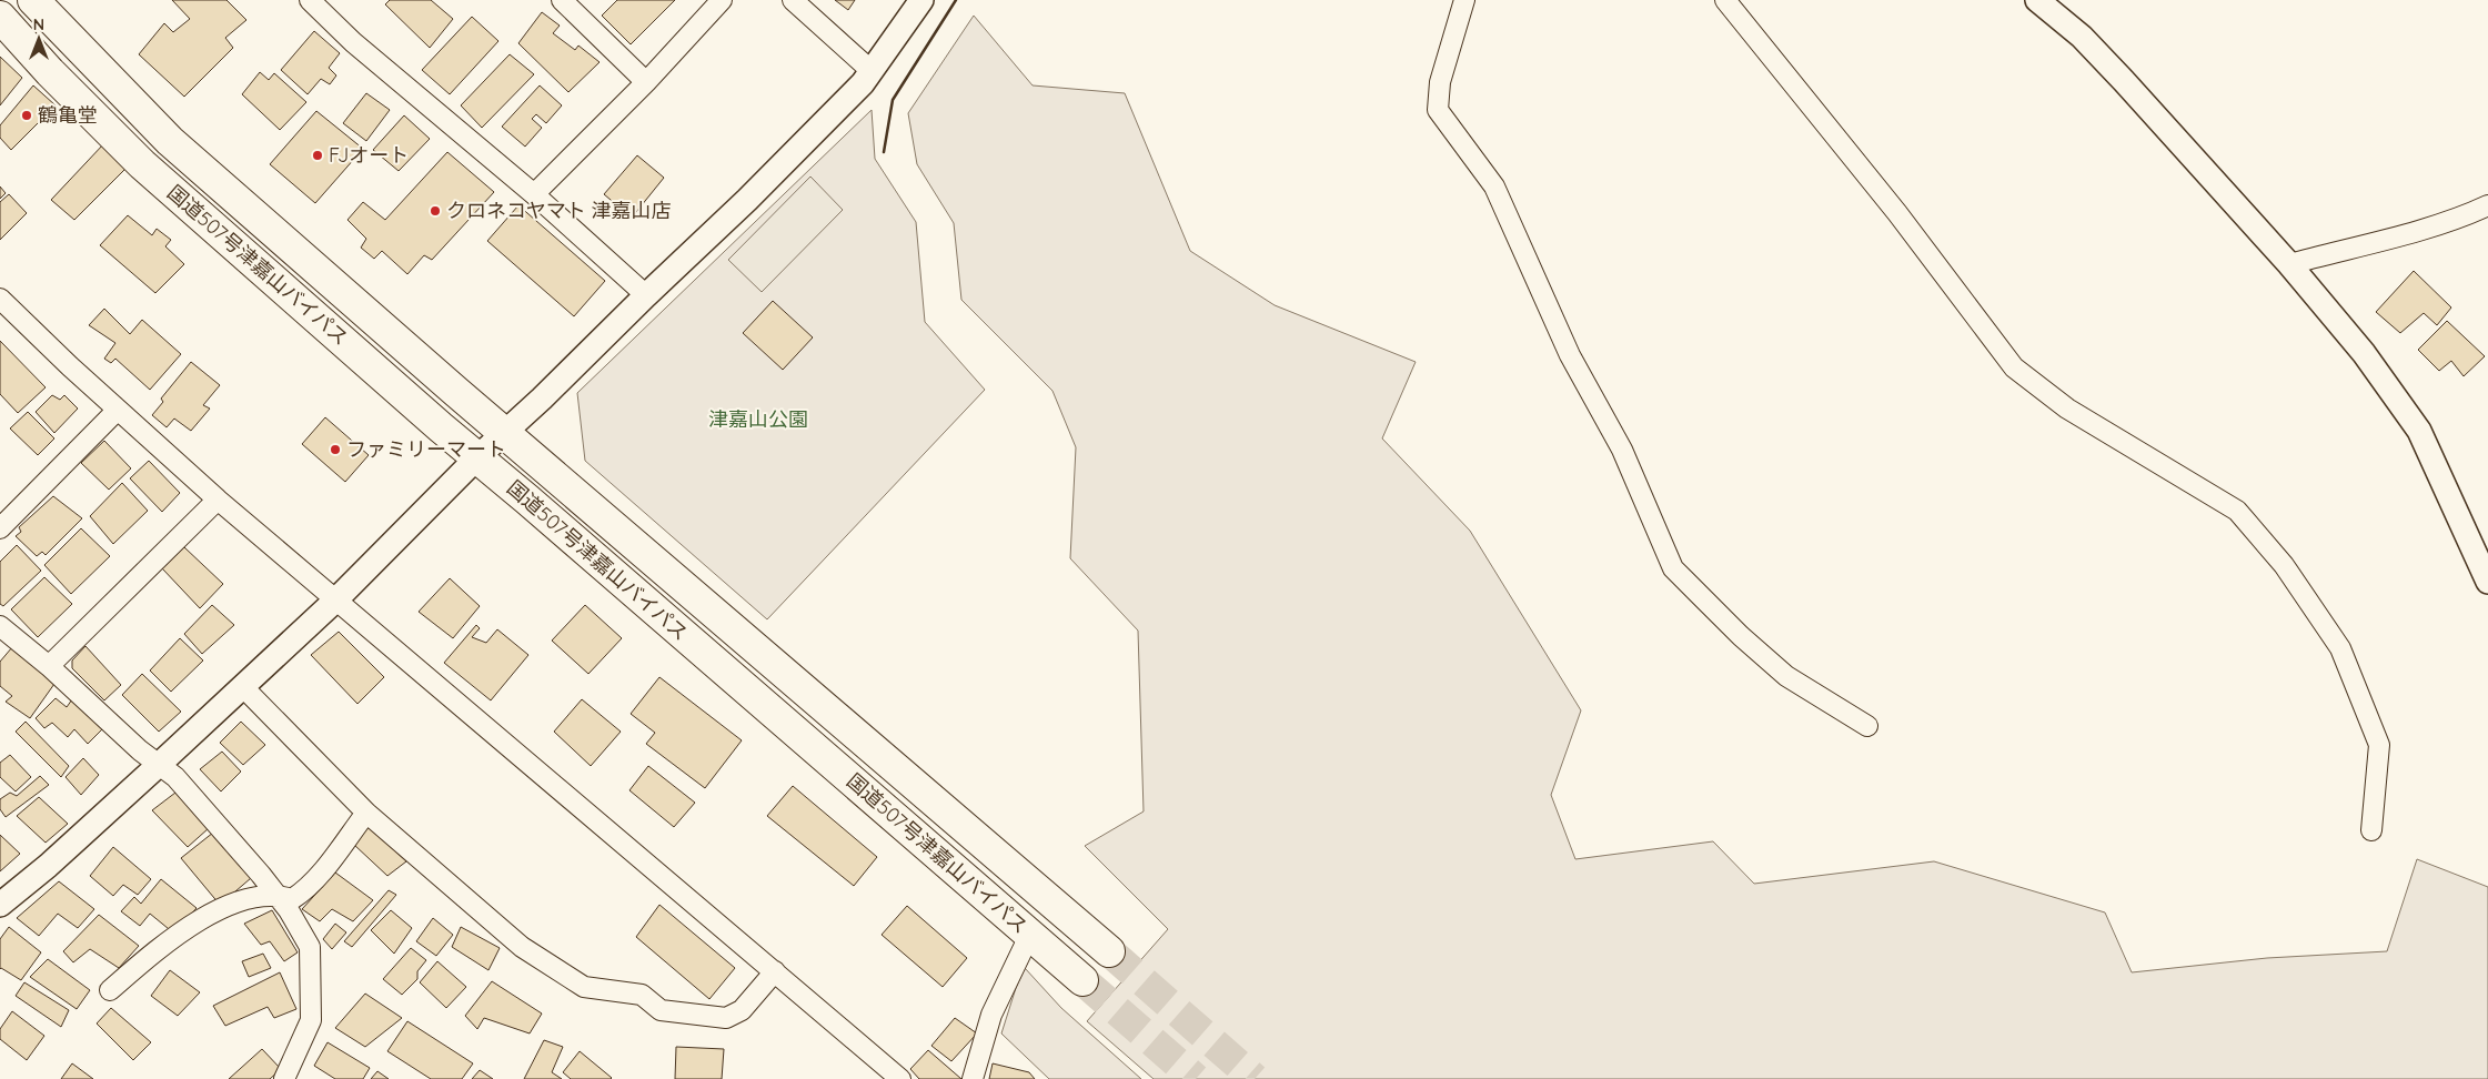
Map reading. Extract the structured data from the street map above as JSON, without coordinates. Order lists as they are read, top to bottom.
{
  "streets": {
    "highway": ["国道507号津嘉山バイパス"]
  },
  "parks": ["津嘉山公園"],
  "places": [
    "鶴亀堂",
    "FJオート",
    "クロネコヤマト 津嘉山店",
    "ファミリーマート"
  ],
  "north": "top"
}
